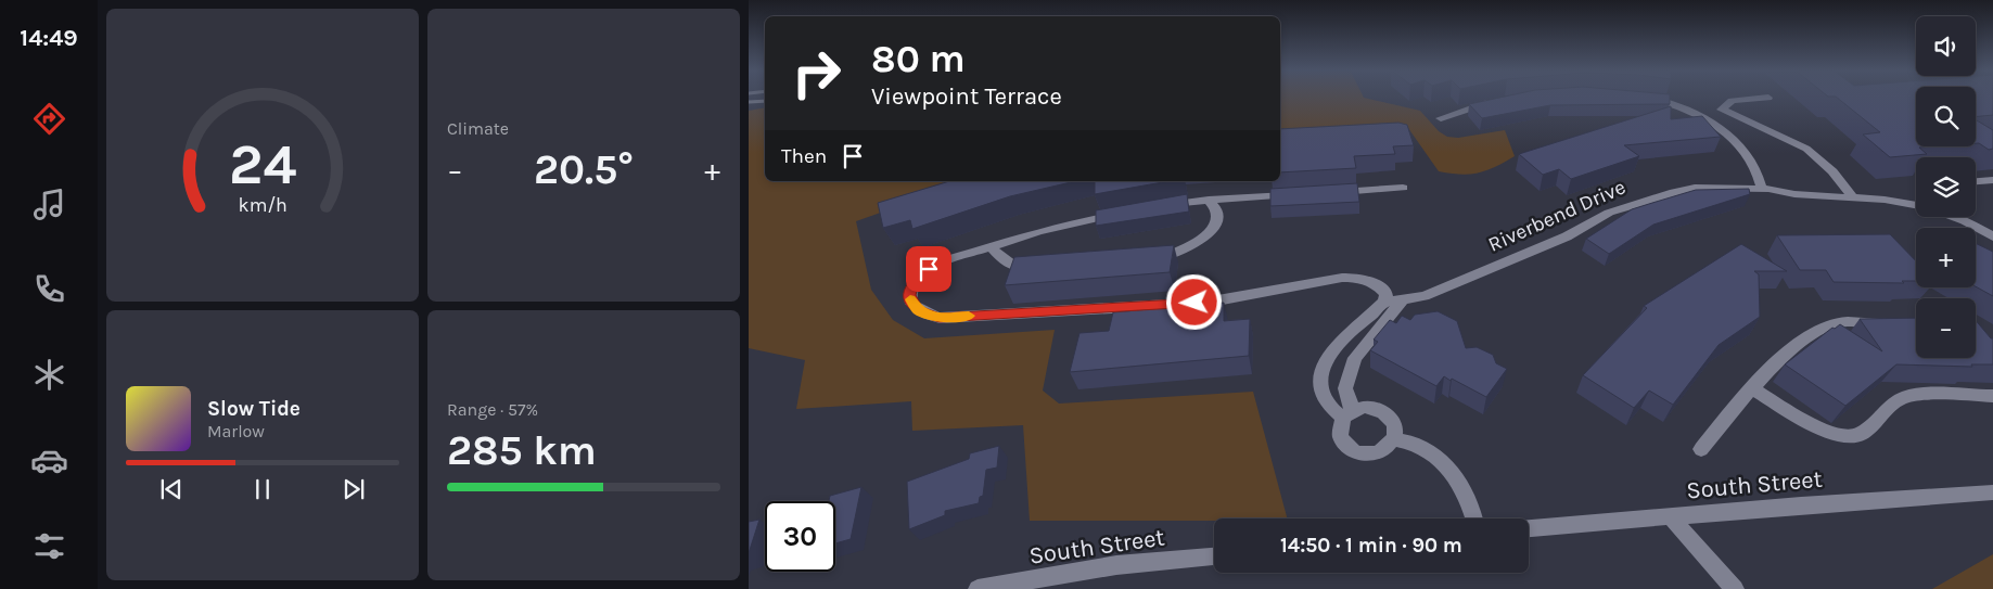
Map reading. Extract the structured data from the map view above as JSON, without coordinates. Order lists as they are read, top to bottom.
{
  "streets": {
    "street": ["Riverbend Drive", "South Street"]
  },
  "page": {
    "tabs": "14:49",
    "tile": [
      "Climate",
      ["Range · 57%", "285 km"]
    ],
    "map_buttons": ["+", "−"],
    "turn": ["80 m", "Viewpoint Terrace"],
    "then": "Then",
    "heat": ["−", "20.5°", "+"],
    "song": ["Slow Tide", "Marlow"],
    "limit": "30",
    "trip": "14:50 · 1 min · 90 m",
    "gauge": ["24", "km/h"]
  }
}
